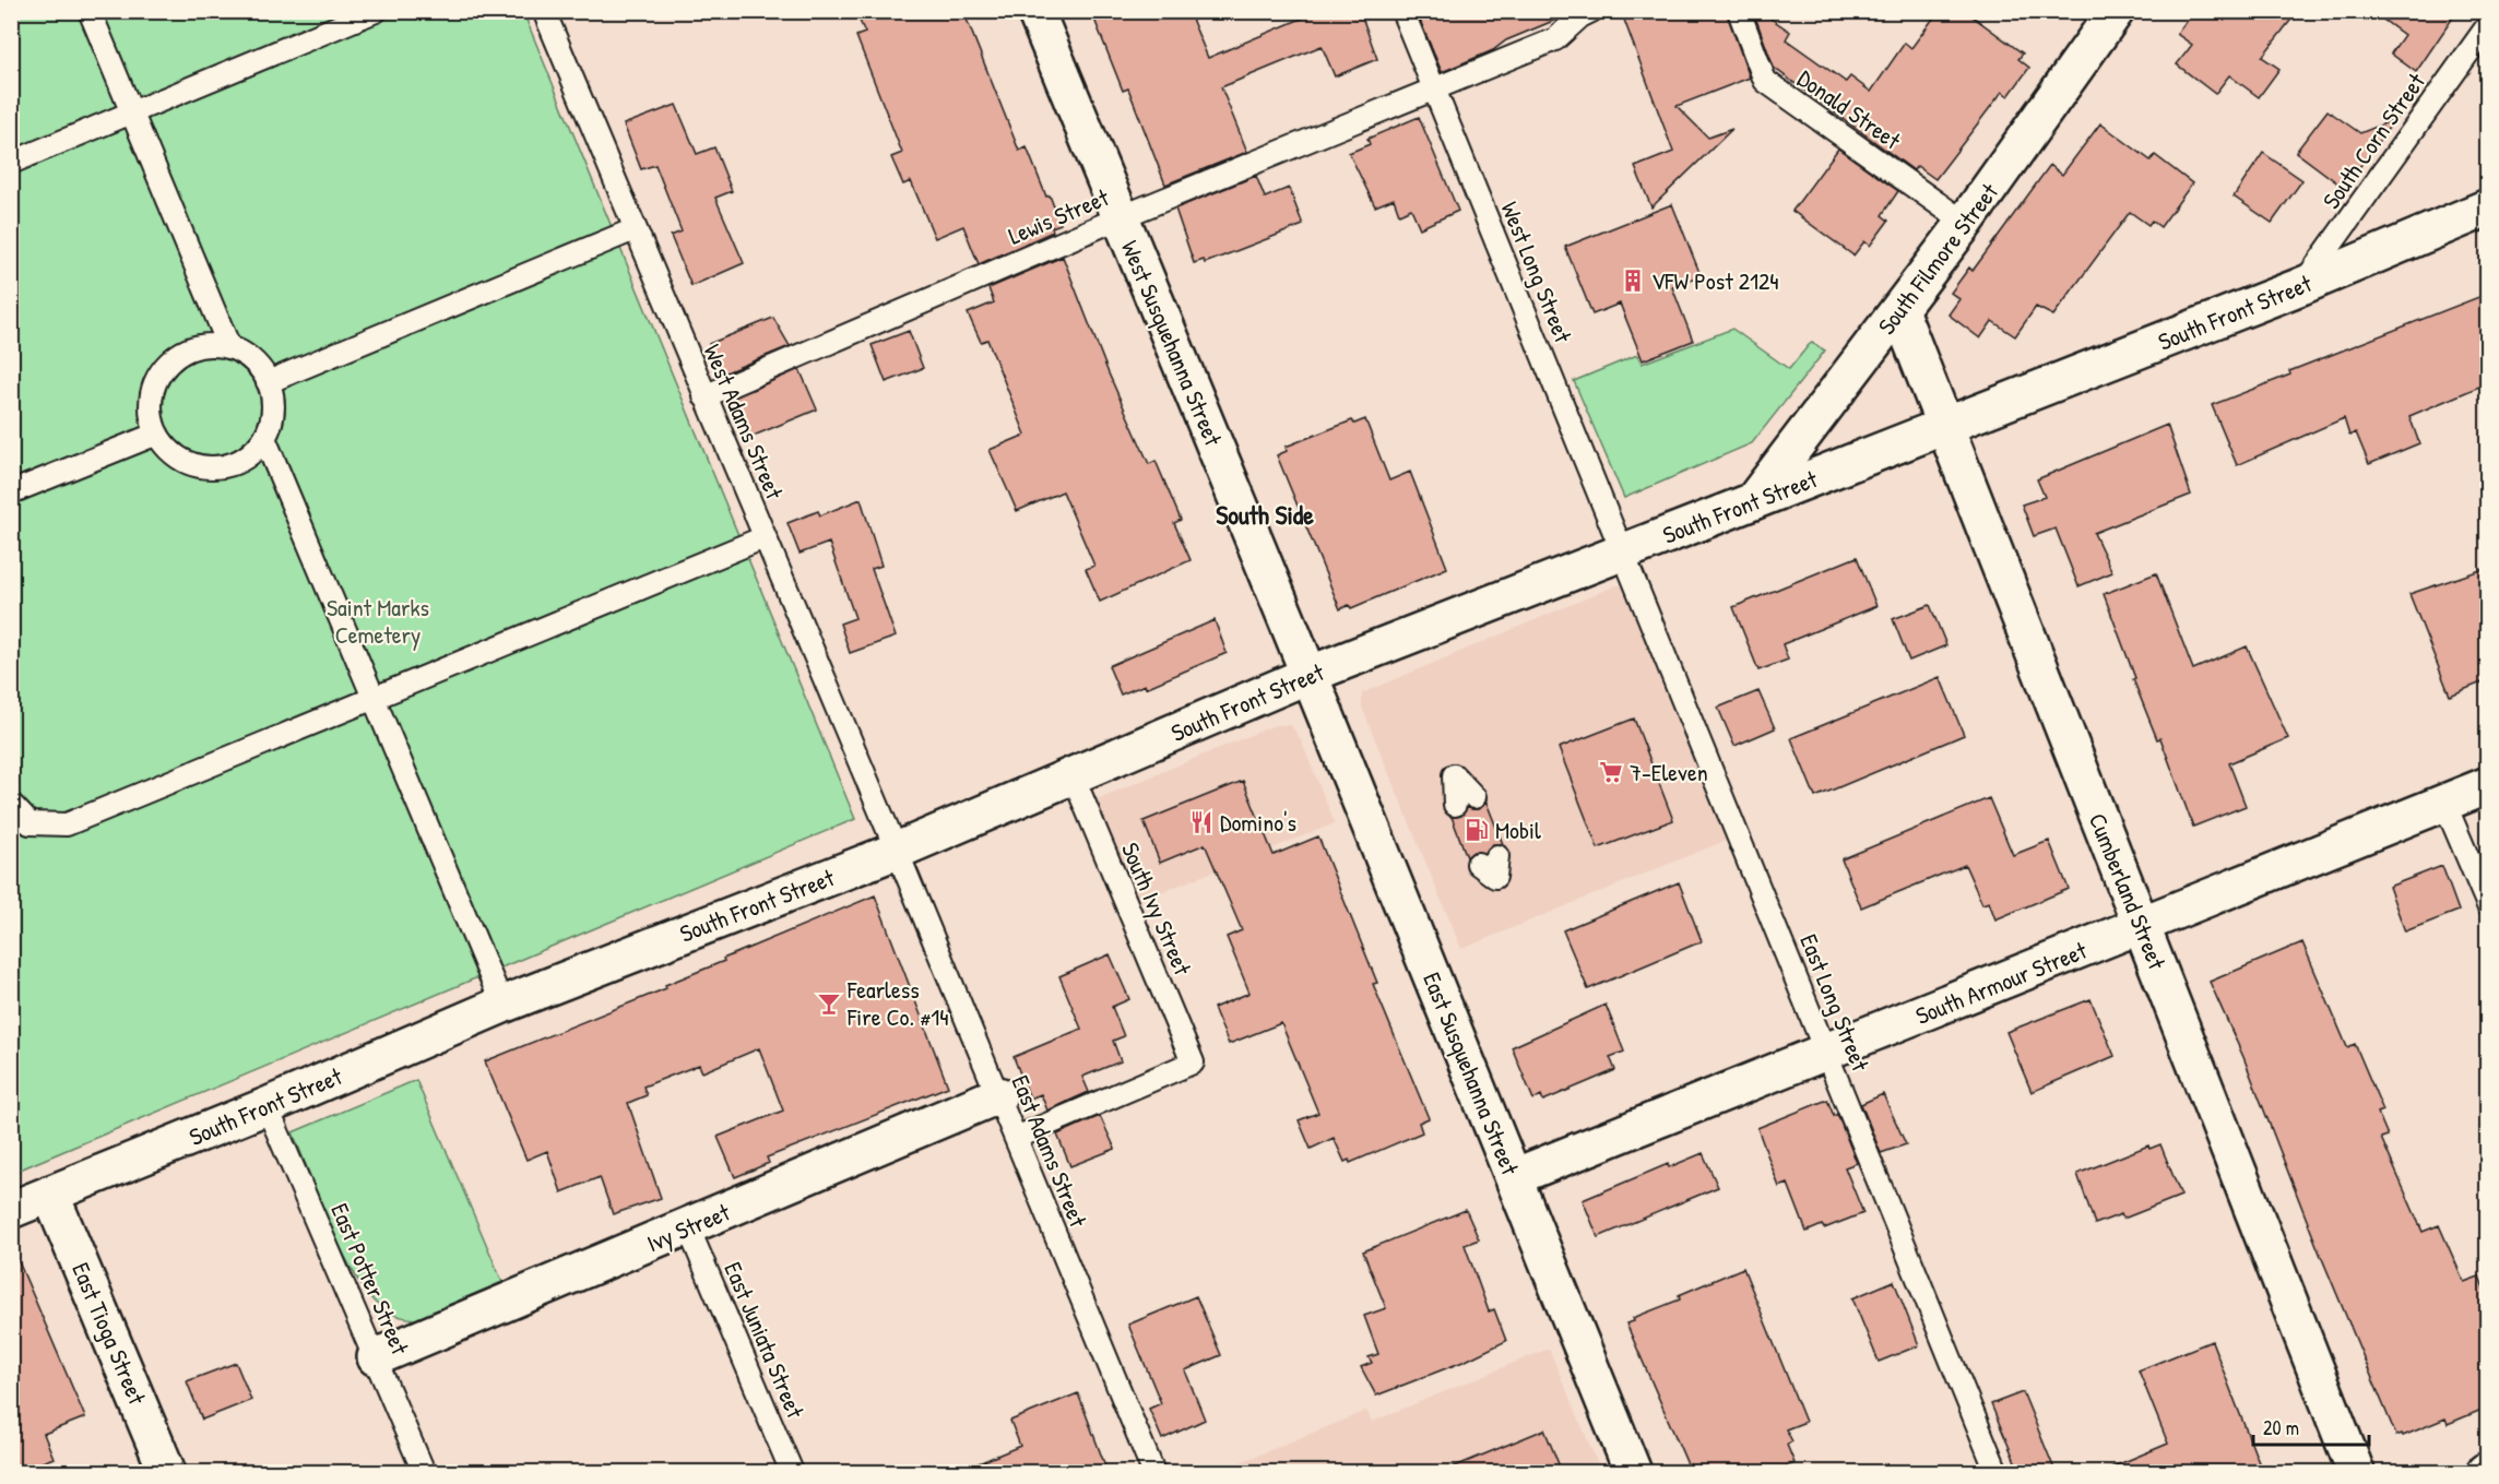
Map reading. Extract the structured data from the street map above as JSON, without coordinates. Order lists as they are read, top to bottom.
{
  "streets": {
    "street": [
      "South Filmore Street",
      "South Front Street",
      "West Susquehanna Street",
      "Cumberland Street",
      "South Armour Street",
      "East Susquehanna Street",
      "Ivy Street",
      "East Tioga Street"
    ],
    "lane": [
      "Donald Street",
      "South Corn Street",
      "Lewis Street",
      "West Long Street",
      "West Adams Street",
      "South Ivy Street",
      "East Long Street",
      "East Adams Street",
      "East Potter Street",
      "East Juniata Street"
    ]
  },
  "crossings": [
    ["Donald Street", "South Filmore Street"],
    ["South Corn Street", "South Front Street"],
    ["Lewis Street", "West Long Street"],
    ["Lewis Street", "West Susquehanna Street"],
    ["Lewis Street", "West Adams Street"],
    ["South Filmore Street", "South Front Street"],
    ["South Filmore Street", "Cumberland Street"],
    ["West Long Street", "South Front Street"],
    ["West Long Street", "East Long Street"],
    ["South Front Street", "West Susquehanna Street"],
    ["South Front Street", "West Adams Street"],
    ["South Front Street", "Cumberland Street"],
    ["South Front Street", "South Ivy Street"],
    ["South Front Street", "East Long Street"],
    ["South Front Street", "East Susquehanna Street"],
    ["South Front Street", "East Adams Street"],
    ["South Front Street", "East Potter Street"],
    ["South Front Street", "East Tioga Street"],
    ["West Susquehanna Street", "East Susquehanna Street"],
    ["West Adams Street", "East Adams Street"],
    ["Cumberland Street", "South Armour Street"],
    ["South Ivy Street", "East Adams Street"],
    ["South Armour Street", "East Long Street"],
    ["South Armour Street", "East Susquehanna Street"],
    ["East Adams Street", "Ivy Street"],
    ["Ivy Street", "East Potter Street"],
    ["Ivy Street", "East Juniata Street"]
  ],
  "districts": ["South Side"],
  "parks": ["Saint Marks Cemetery"],
  "places": {
    "building": ["VFW Post 2124"],
    "supermarket": ["7-Eleven"],
    "restaurant": ["Domino's"],
    "fuel station": ["Mobil"],
    "bar": ["Fearless Fire Co. #14"]
  },
  "scale_bar": "20 m"
}
